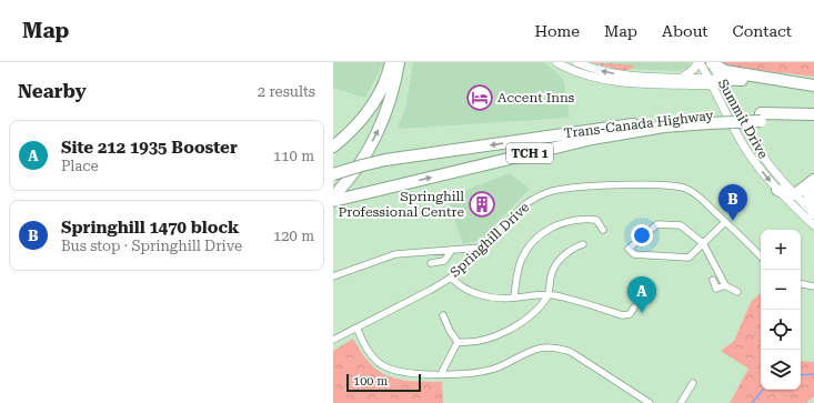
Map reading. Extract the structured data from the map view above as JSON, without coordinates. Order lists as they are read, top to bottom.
{
  "streets": {
    "highway": ["Trans-Canada Highway", "TCH 1"],
    "main road": ["Summit Drive"],
    "street": ["Springhill Drive"]
  },
  "places": {
    "hotel": ["Accent Inns"],
    "building": ["Springhill Professional Centre"]
  },
  "scale_bar": "100 m",
  "page": {
    "header": "Map",
    "nav": [
      "Home",
      "Map",
      "About",
      "Contact"
    ],
    "heading": ["Nearby", "2 results"],
    "list": [
      {
        "mark": "A",
        "name": "Site 212 1935 Booster",
        "note": "Place",
        "value": "110 m"
      },
      {
        "mark": "B",
        "name": "Springhill 1470 block",
        "note": "Bus stop · Springhill Drive",
        "value": "120 m"
      }
    ],
    "pins": ["B", "A"],
    "map_buttons": ["+", "−"],
    "scale": "100 m"
  }
}
